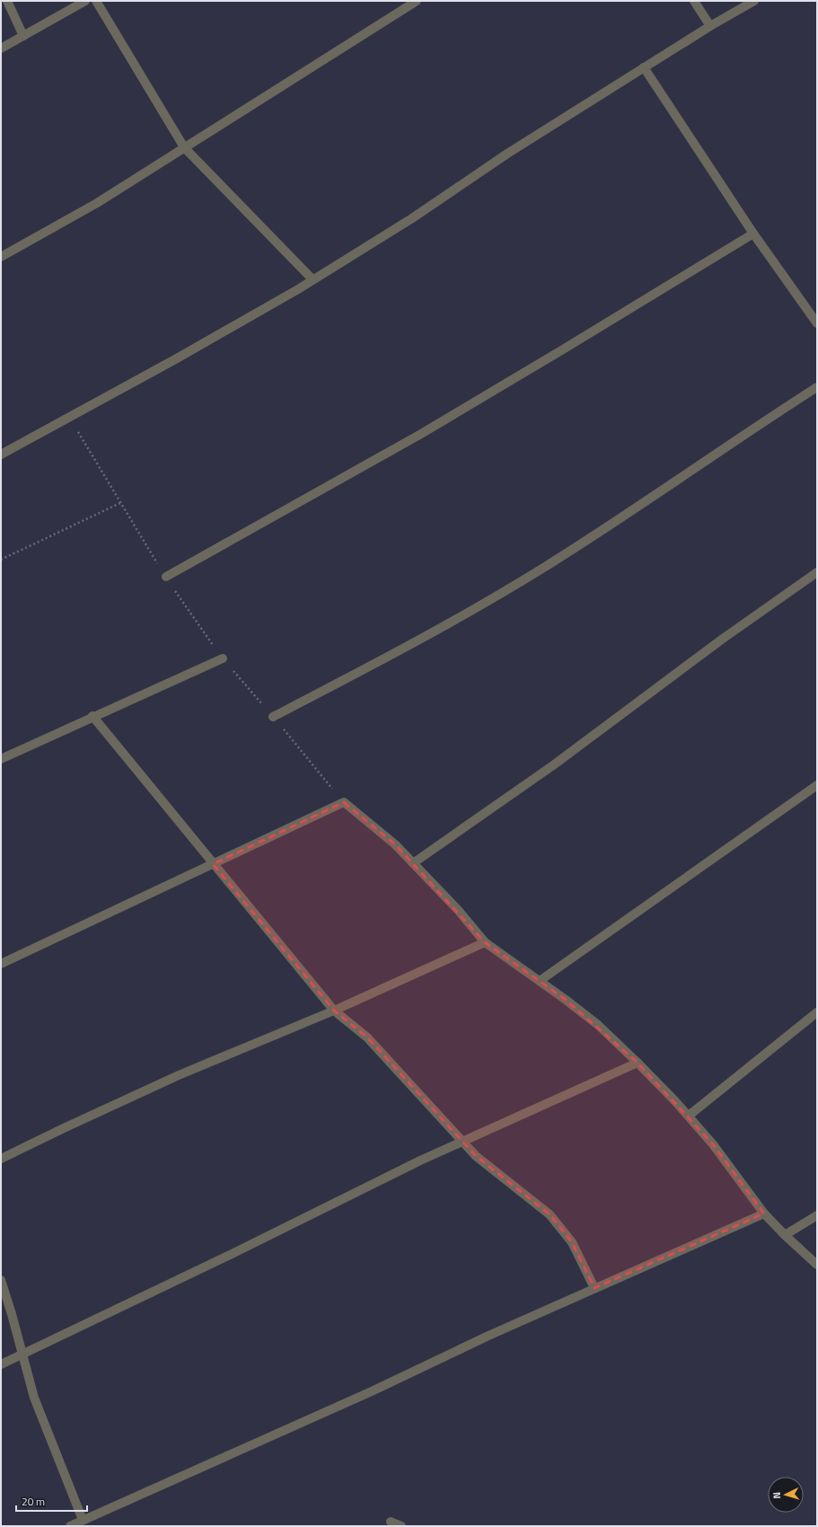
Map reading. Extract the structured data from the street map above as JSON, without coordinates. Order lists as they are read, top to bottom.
{
  "scale_bar": "20 m",
  "north": "left"
}
